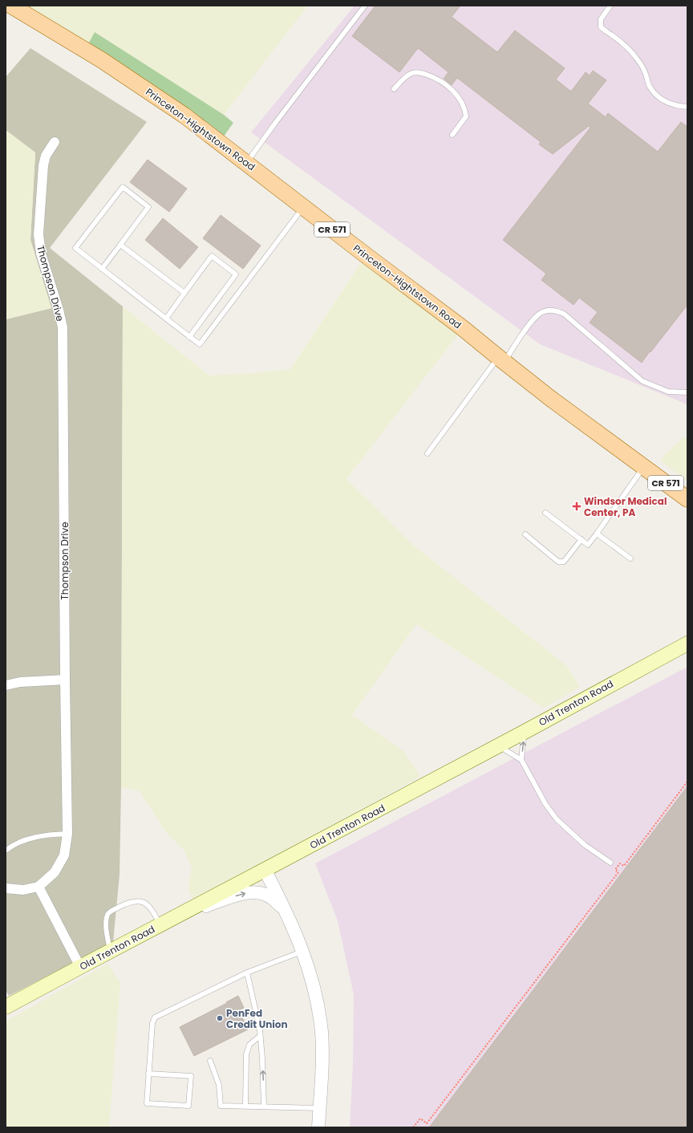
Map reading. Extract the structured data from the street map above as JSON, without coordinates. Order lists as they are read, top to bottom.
{
  "streets": {
    "main road": ["Princeton-Hightstown Road", "CR 571", "Old Trenton Road"],
    "street": ["Thompson Drive"]
  },
  "places": {
    "health": ["Windsor Medical Center, PA"],
    "other": ["PenFed Credit Union"]
  }
}
